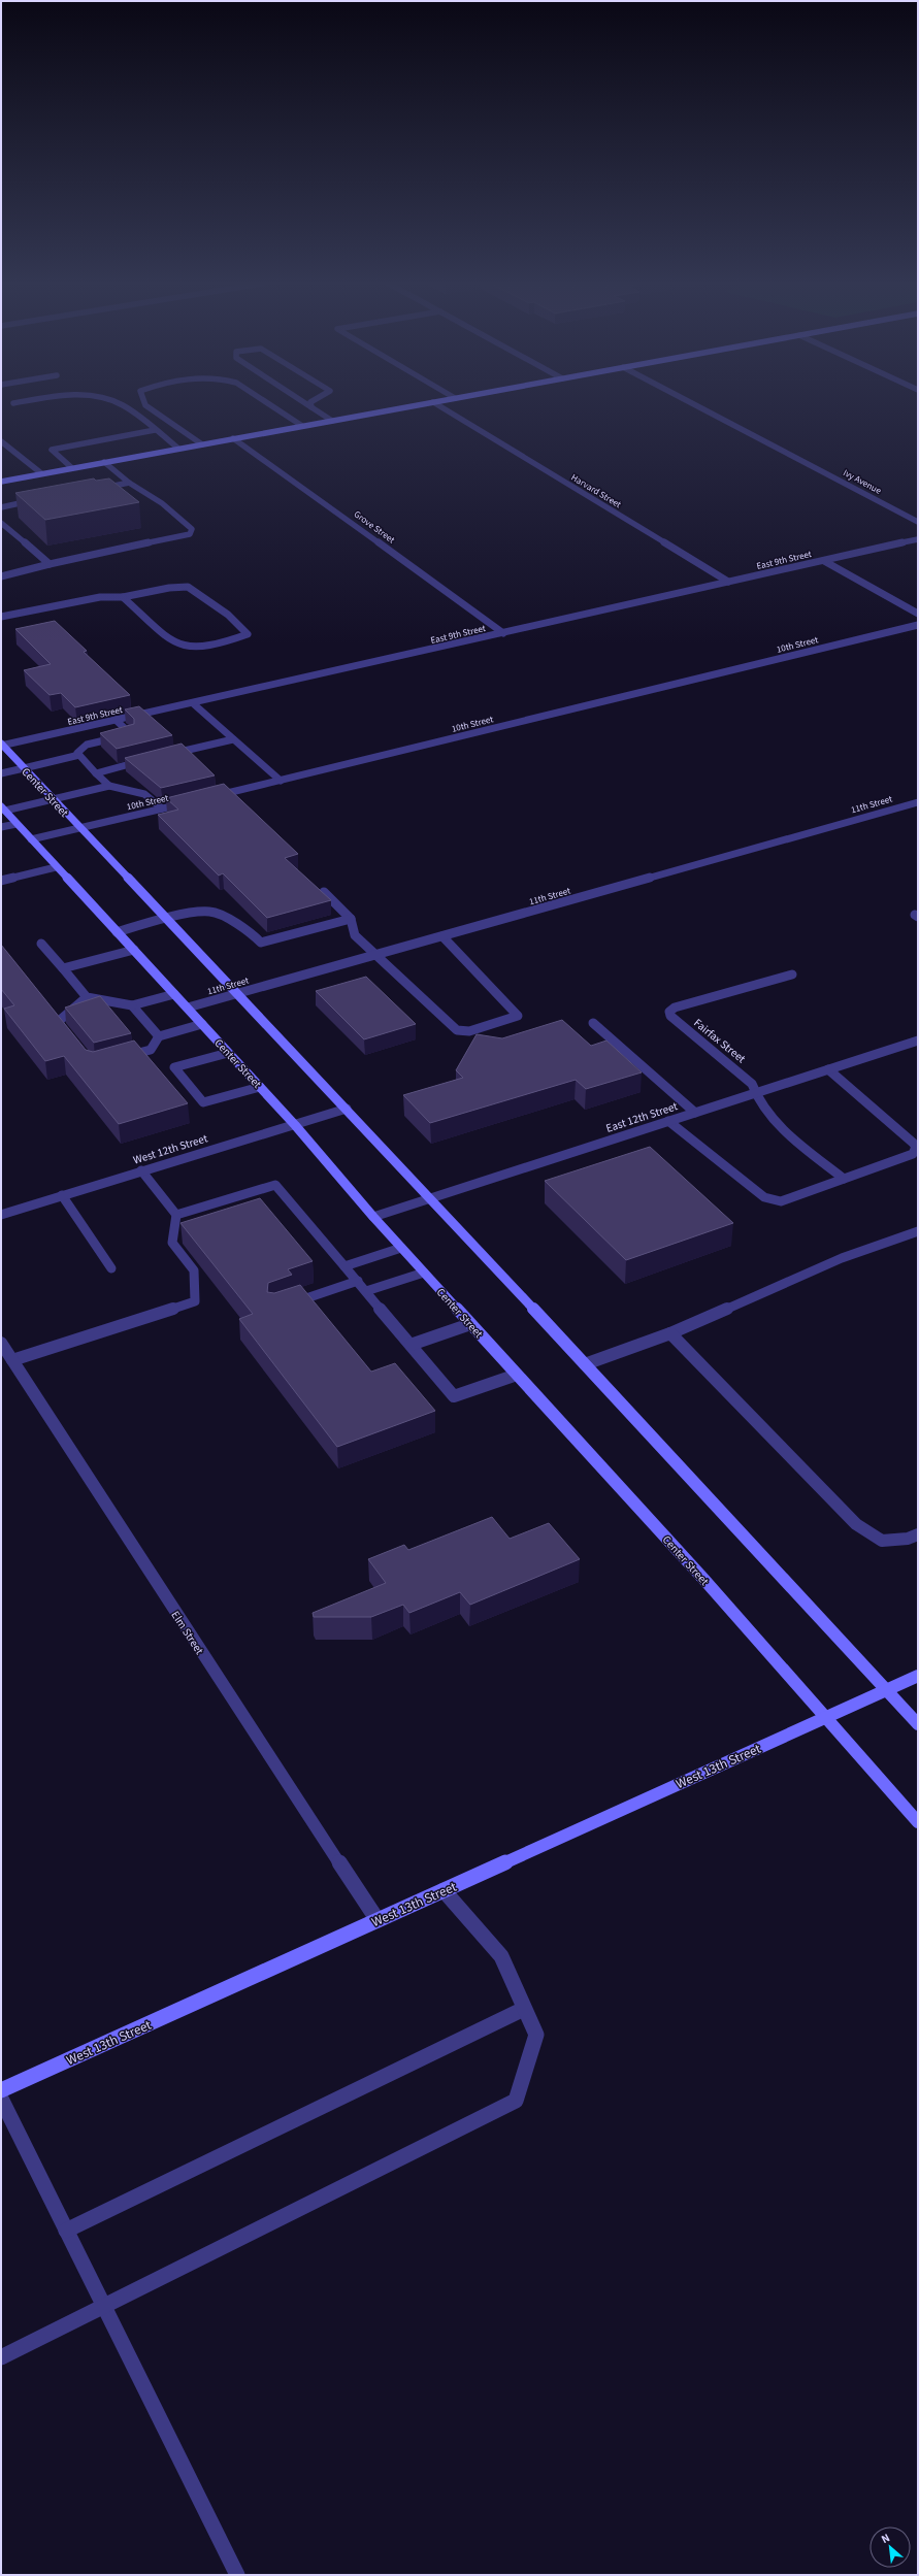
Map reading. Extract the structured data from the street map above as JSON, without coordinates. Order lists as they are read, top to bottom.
{
  "streets": {
    "main road": ["Center Street", "West 13th Street"],
    "street": [
      "Ivy Avenue",
      "Harvard Street",
      "Grove Street",
      "East 9th Street",
      "10th Street",
      "11th Street",
      "Fairfax Street",
      "East 12th Street",
      "West 12th Street",
      "Elm Street"
    ]
  },
  "crossings": [
    ["Harvard Street", "East 9th Street"],
    ["Grove Street", "East 9th Street"],
    ["East 9th Street", "Center Street"],
    ["10th Street", "Center Street"],
    ["Center Street", "11th Street"],
    ["Center Street", "East 12th Street"],
    ["Center Street", "West 12th Street"],
    ["Center Street", "West 13th Street"],
    ["Fairfax Street", "East 12th Street"],
    ["Elm Street", "West 13th Street"]
  ],
  "north": "top left"
}
